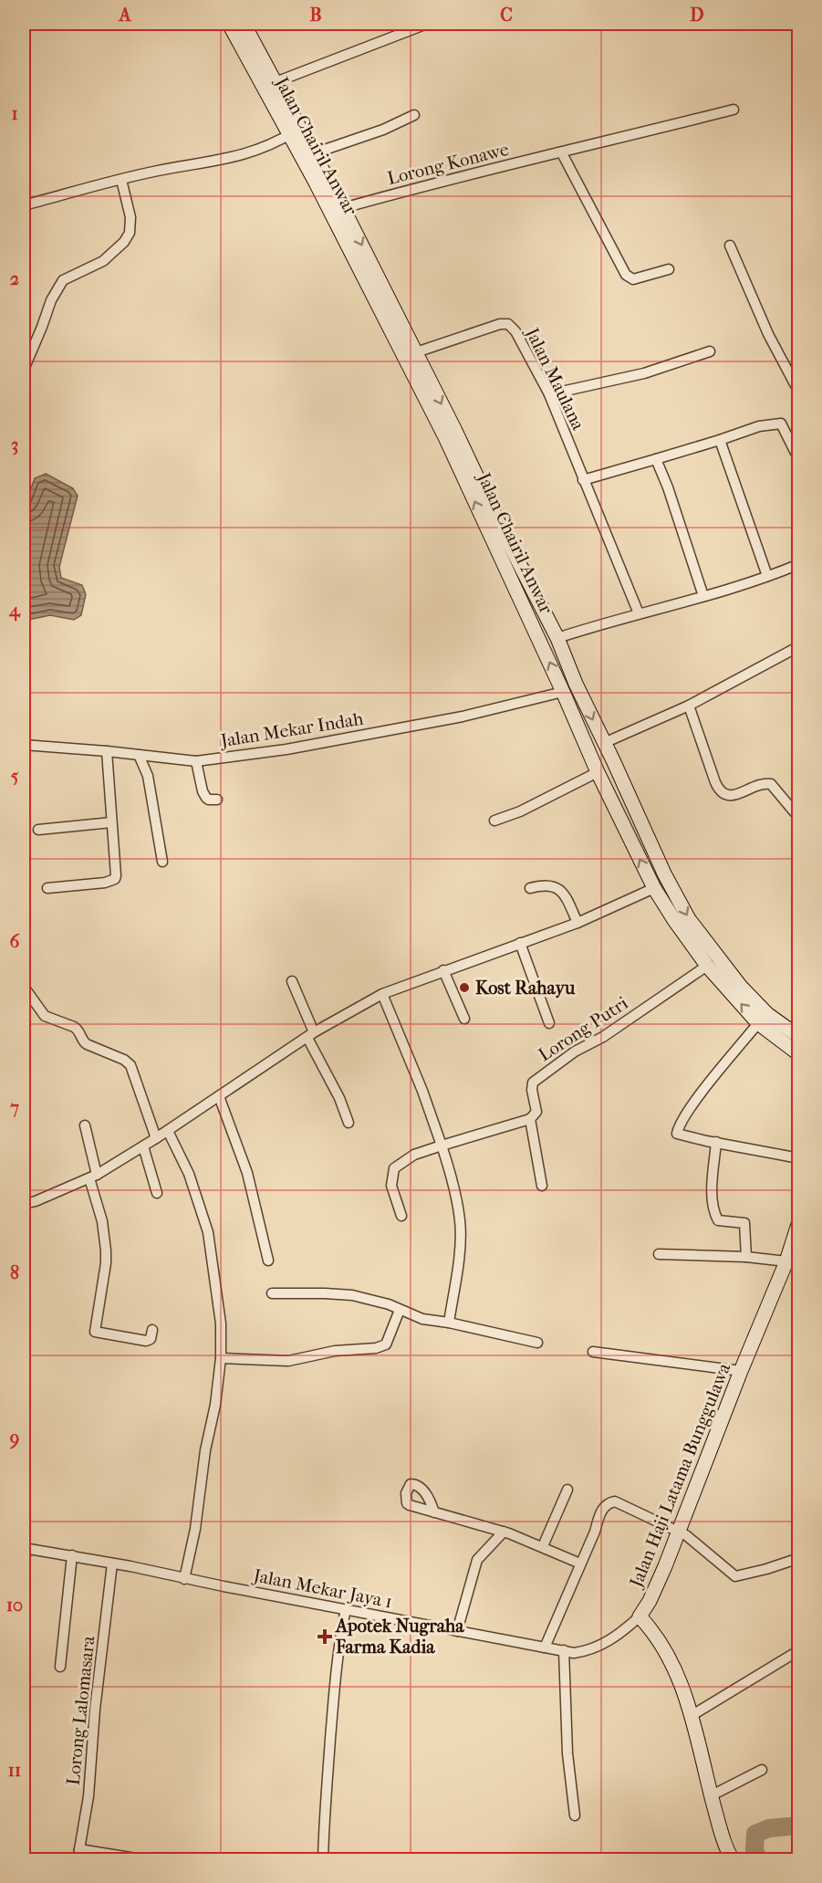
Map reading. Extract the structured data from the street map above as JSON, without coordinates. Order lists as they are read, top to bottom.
{
  "streets": {
    "main road": ["Jalan Chairil Anwar", "Jalan Haji Latama Bunggulawa"],
    "street": [
      "Lorong Konawe",
      "Jalan Maulana",
      "Jalan Mekar Indah",
      "Lorong Putri",
      "Jalan Mekar Jaya 1",
      "Lorong Lalomasara"
    ]
  },
  "crossings": [
    ["Jalan Chairil Anwar", "Lorong Konawe"],
    ["Jalan Chairil Anwar", "Jalan Maulana"],
    ["Jalan Chairil Anwar", "Jalan Mekar Indah"],
    ["Jalan Chairil Anwar", "Lorong Putri"],
    ["Jalan Haji Latama Bunggulawa", "Jalan Mekar Jaya 1"],
    ["Jalan Mekar Jaya 1", "Lorong Lalomasara"]
  ],
  "places": {
    "other": ["Kost Rahayu"],
    "health": ["Apotek Nugraha Farma Kadia"]
  },
  "grid": {
    "columns": [
      "A",
      "B",
      "C",
      "D"
    ],
    "rows": [
      "1",
      "2",
      "3",
      "4",
      "5",
      "6",
      "7",
      "8",
      "9",
      "10",
      "11"
    ]
  }
}
